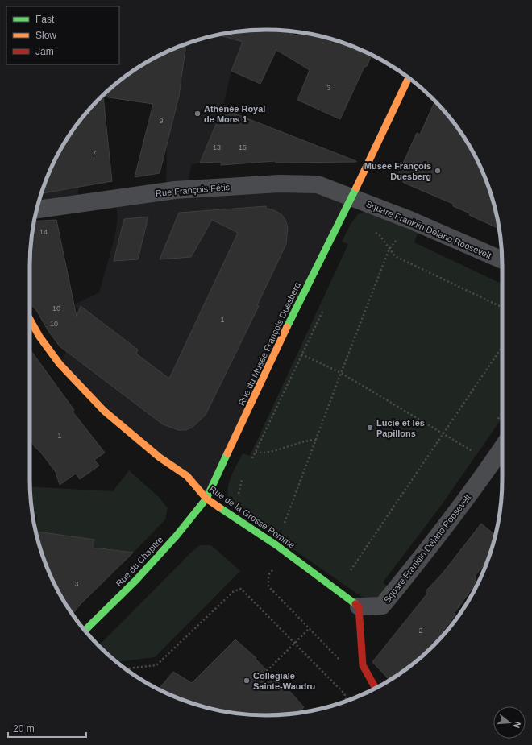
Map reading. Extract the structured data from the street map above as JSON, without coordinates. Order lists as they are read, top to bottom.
{
  "streets": {
    "street": [
      "Rue François Fétis",
      "Square Franklin Delano Roosevelt",
      "Rue du Musée François Duesberg",
      "Rue de la Grosse Pomme",
      "Rue du Chapitre"
    ]
  },
  "crossings": [
    ["Rue François Fétis", "Square Franklin Delano Roosevelt"],
    ["Rue François Fétis", "Rue du Musée François Duesberg"],
    ["Square Franklin Delano Roosevelt", "Rue du Musée François Duesberg"],
    ["Square Franklin Delano Roosevelt", "Rue de la Grosse Pomme"],
    ["Rue du Musée François Duesberg", "Rue de la Grosse Pomme"],
    ["Rue du Musée François Duesberg", "Rue du Chapitre"],
    ["Rue de la Grosse Pomme", "Rue du Chapitre"]
  ],
  "places": [
    "Athénée Royal de Mons 1",
    "Musée François Duesberg",
    "Lucie et les Papillons",
    "Collégiale Sainte-Waudru"
  ],
  "house_numbers": [
    "3",
    "9",
    "13",
    "15",
    "7",
    "14",
    "10",
    "1",
    "10",
    "1",
    "3",
    "2"
  ],
  "legend": ["Fast", "Slow", "Jam"],
  "scale_bar": "20 m",
  "north": "right"
}
